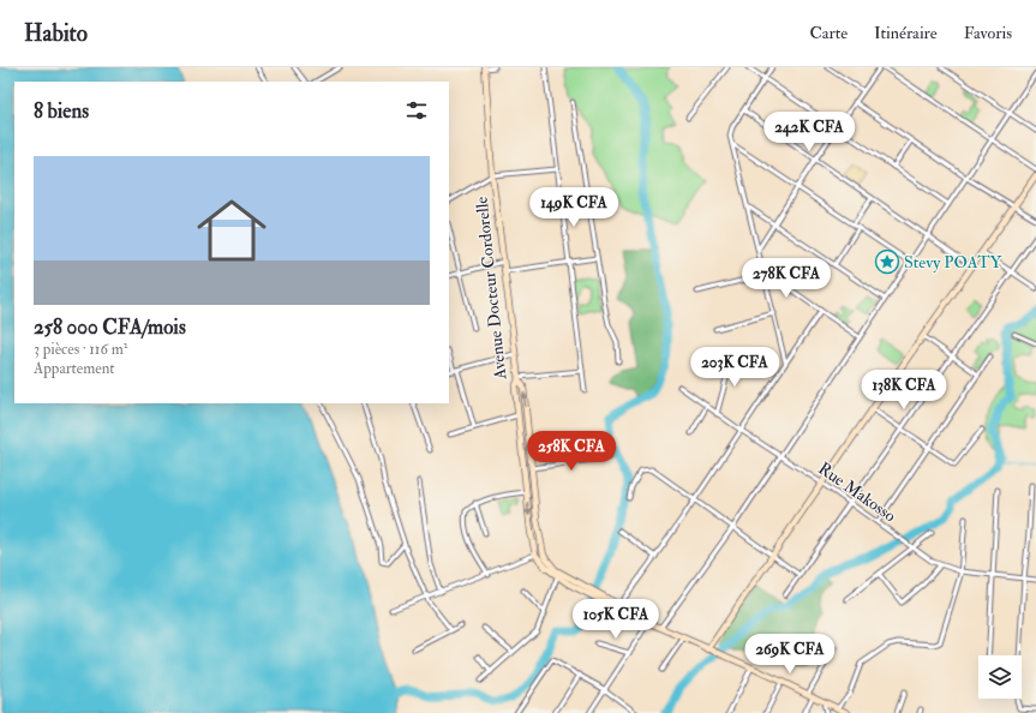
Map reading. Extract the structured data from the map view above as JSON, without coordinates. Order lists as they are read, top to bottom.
{
  "streets": {
    "street": ["Avenue Docteur Cordorelle", "Rue Makosso"]
  },
  "places": {
    "place": ["Stevy POATY"]
  },
  "page": {
    "header": "Habito",
    "nav": ["Carte", "Itinéraire", "Favoris"],
    "heading": "8 biens",
    "price": [
      "242K CFA",
      "149K CFA",
      "278K CFA",
      "203K CFA",
      "138K CFA",
      "258K CFA",
      "105K CFA",
      "269K CFA"
    ],
    "list": [
      {
        "name": "258 000 CFA/mois",
        "note": "3 pièces · 116 m² · Appartement"
      }
    ]
  }
}
